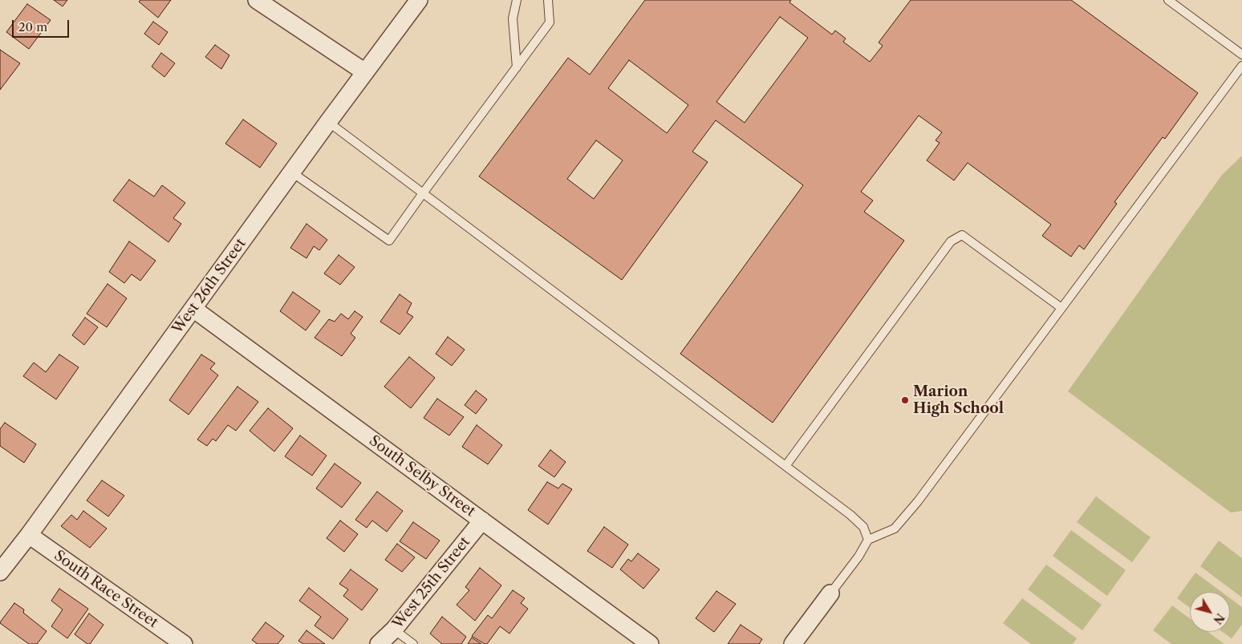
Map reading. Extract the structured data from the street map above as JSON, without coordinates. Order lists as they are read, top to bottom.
{
  "streets": {
    "street": [
      "West 26th Street",
      "South Selby Street",
      "West 25th Street",
      "South Race Street"
    ]
  },
  "crossings": [
    ["West 26th Street", "South Selby Street"],
    ["West 26th Street", "South Race Street"],
    ["South Selby Street", "West 25th Street"]
  ],
  "places": ["Marion High School"],
  "scale_bar": "20 m",
  "north": "bottom right"
}
